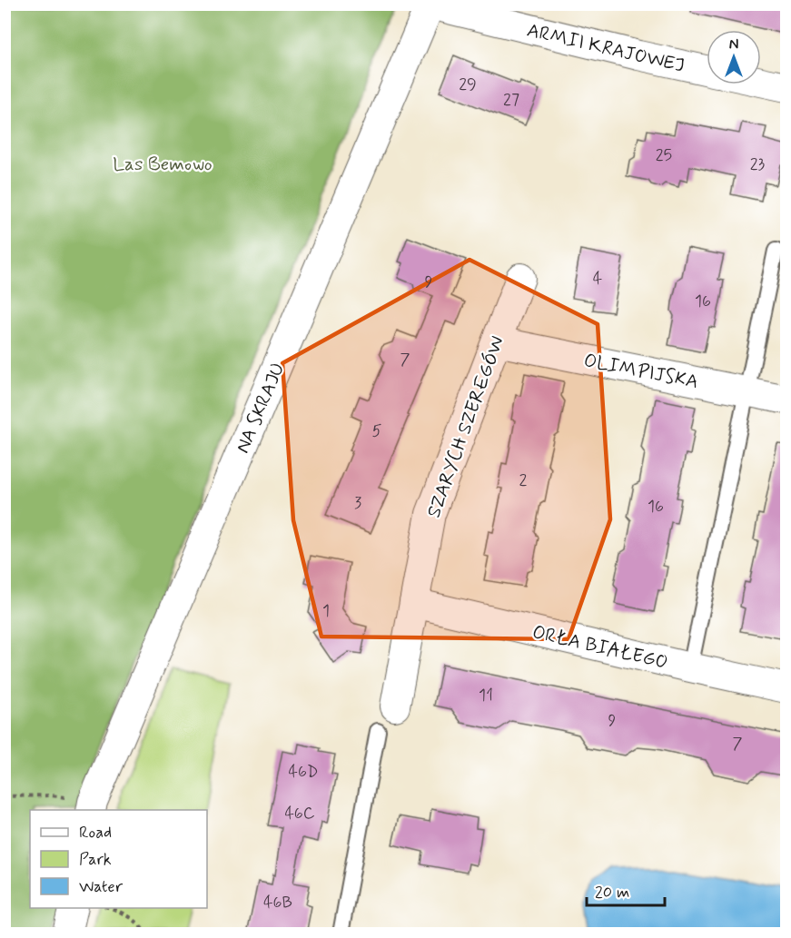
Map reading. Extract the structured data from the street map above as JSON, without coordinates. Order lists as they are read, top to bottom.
{
  "streets": {
    "street": [
      "ARMII KRAJOWEJ",
      "OLIMPIJSKA",
      "NA SKRAJU",
      "SZARYCH SZEREGÓW",
      "ORŁA BIAŁEGO"
    ]
  },
  "crossings": [
    ["ARMII KRAJOWEJ", "NA SKRAJU"],
    ["OLIMPIJSKA", "SZARYCH SZEREGÓW"],
    ["SZARYCH SZEREGÓW", "ORŁA BIAŁEGO"]
  ],
  "parks": ["Las Bemowo"],
  "house_numbers": [
    "29",
    "27",
    "25",
    "23",
    "4",
    "9",
    "16",
    "7",
    "5",
    "2",
    "3",
    "16",
    "1",
    "11",
    "9",
    "7",
    "46D",
    "46C",
    "46B"
  ],
  "legend": ["Road", "Park", "Water"],
  "scale_bar": "20 m",
  "north": "top"
}
